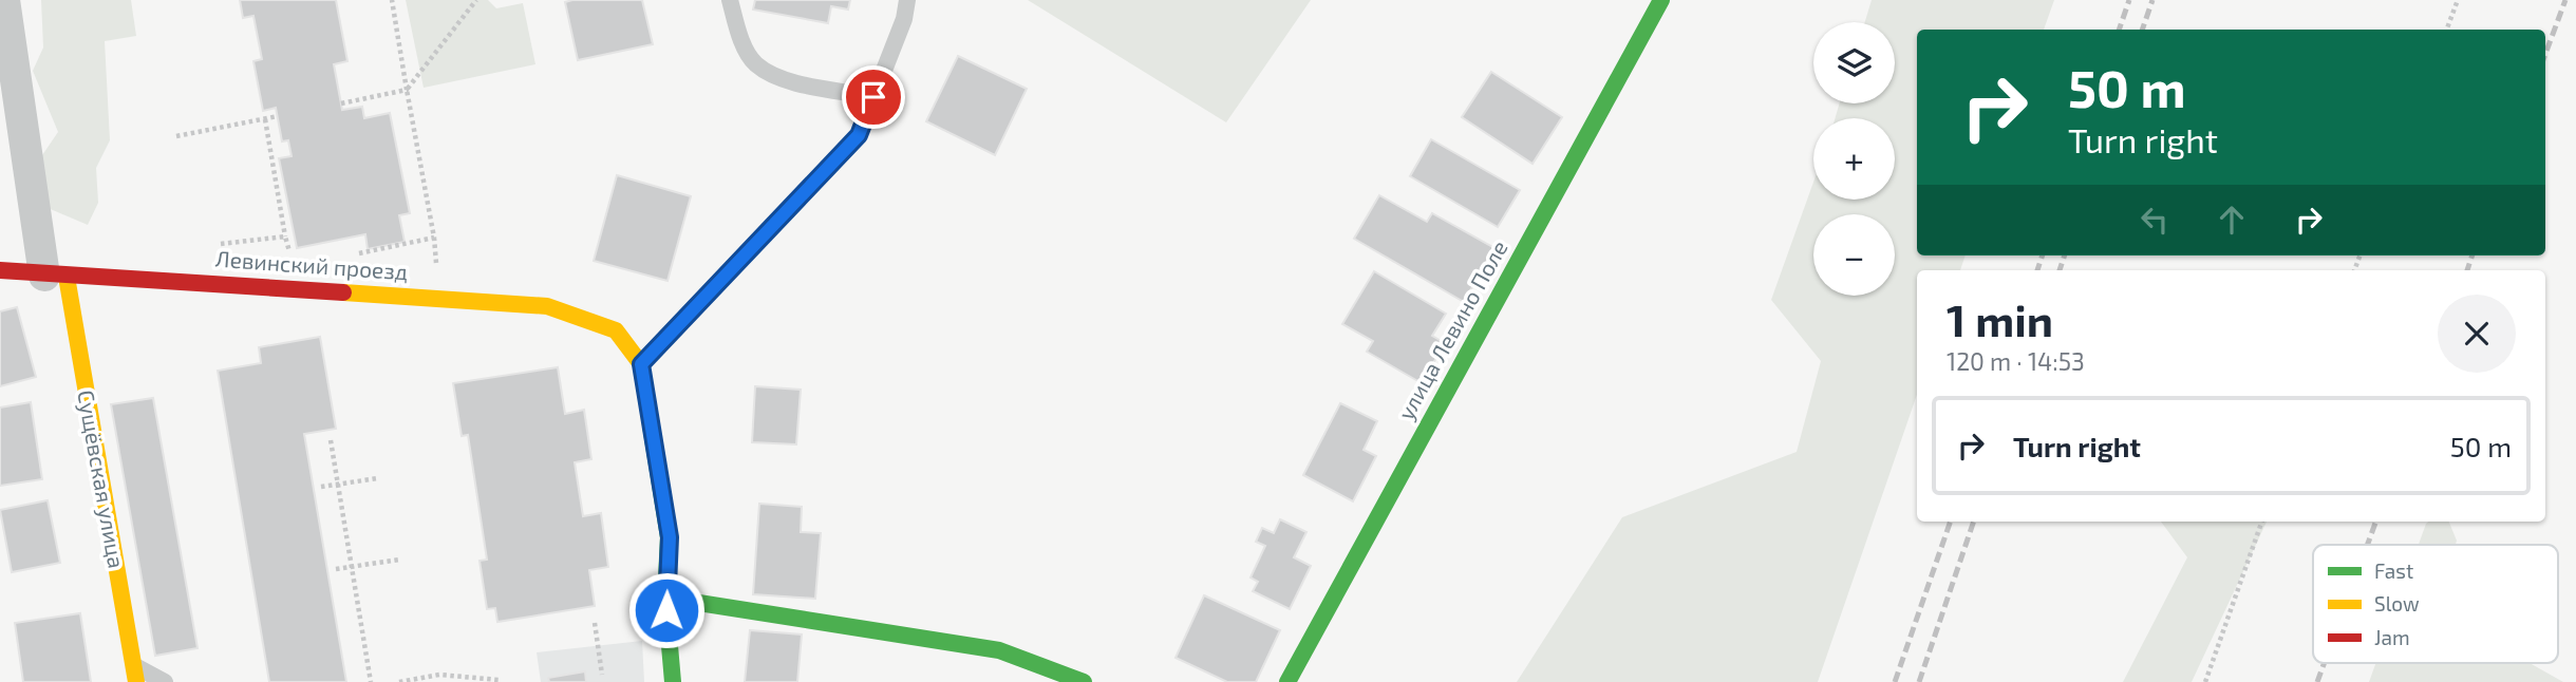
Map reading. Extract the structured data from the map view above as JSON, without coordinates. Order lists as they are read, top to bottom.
{
  "streets": {
    "street": ["Левинский проезд", "улица Левино Поле", "Сущёвская улица"]
  },
  "crossings": [
    ["Левинский проезд", "Сущёвская улица"]
  ],
  "legend": ["Fast", "Slow", "Jam"],
  "page": {
    "map_buttons": ["+", "−"],
    "turn": ["50 m", "Turn right"],
    "heading": ["1 min", "120 m · 14:53"],
    "list": [
      {
        "name": "Turn right",
        "value": "50 m"
      }
    ]
  }
}
